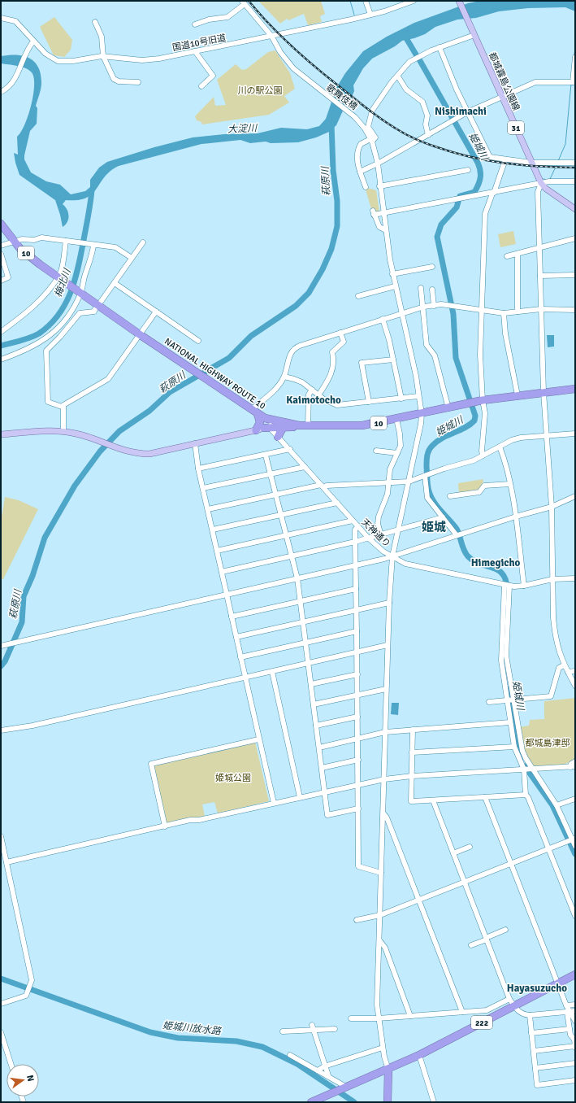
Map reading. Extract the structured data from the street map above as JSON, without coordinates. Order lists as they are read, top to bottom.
{
  "streets": {
    "highway": ["10", "NATIONAL HIGHWAY ROUTE 10", "222"],
    "main road": ["都城霧島公園線", "31"],
    "street": ["国道10号旧道", "歌舞伎橋", "天神通り"]
  },
  "crossings": [
    ["国道10号旧道", "歌舞伎橋"]
  ],
  "districts": [
    "Nishimachi",
    "Kaimotocho",
    "姫城",
    "Himegicho",
    "Hayasuzucho"
  ],
  "water": [
    "大淀川",
    "姫城川",
    "萩原川",
    "梅北川",
    "姫城川放水路"
  ],
  "parks": ["川の駅公園", "都城島津邸", "姫城公園"],
  "north": "right"
}
